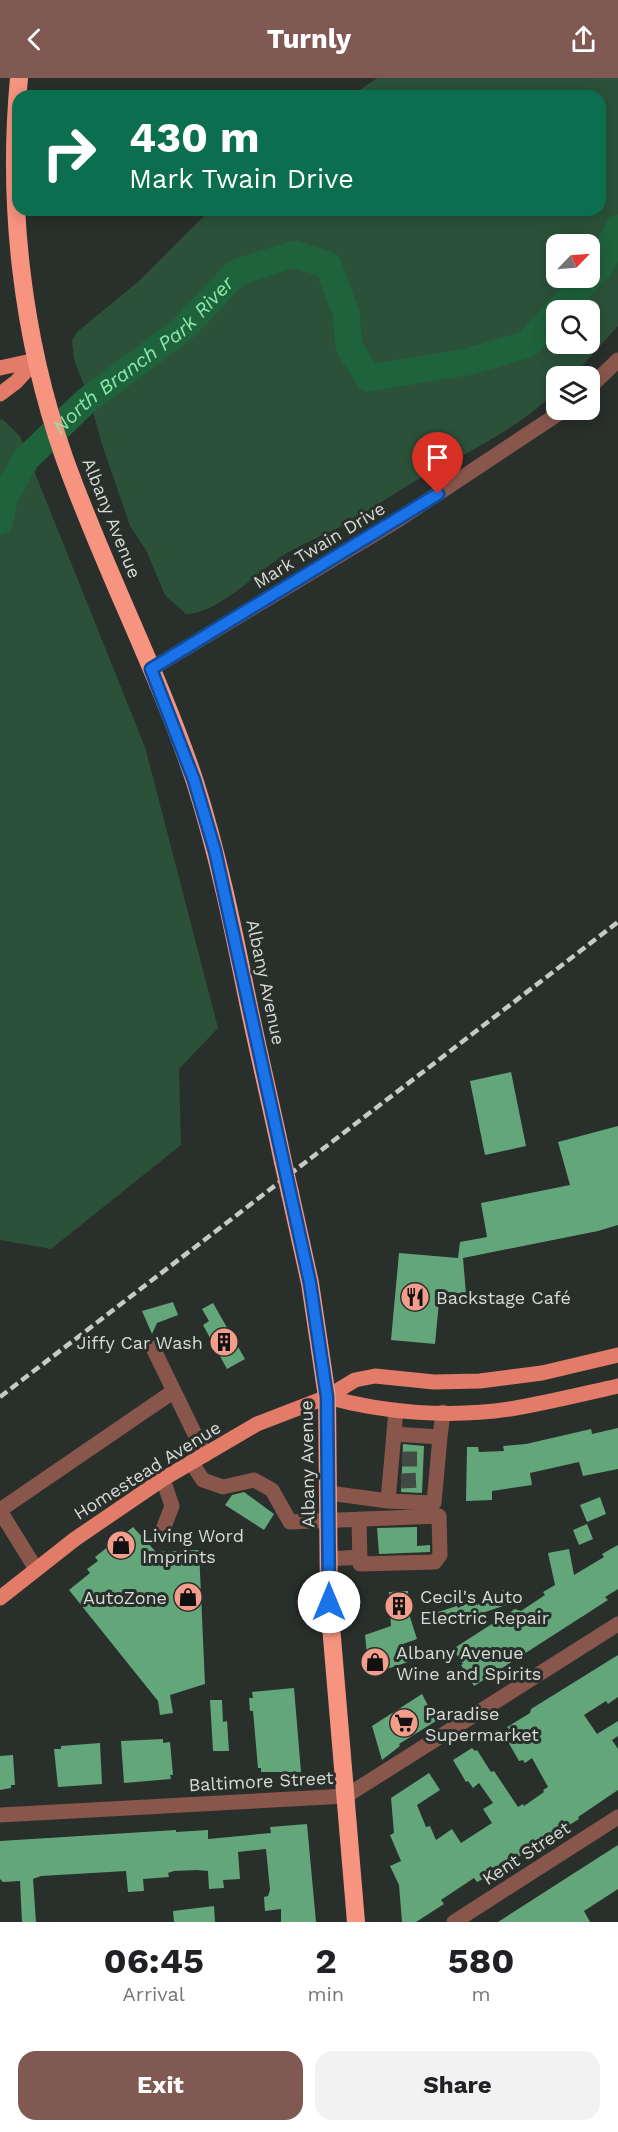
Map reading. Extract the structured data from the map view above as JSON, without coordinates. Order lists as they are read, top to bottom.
{
  "streets": {
    "highway": ["Albany Avenue"],
    "main road": ["Homestead Avenue"],
    "street": ["Mark Twain Drive", "Baltimore Street", "Kent Street"]
  },
  "crossings": [
    ["Albany Avenue", "Mark Twain Drive"],
    ["Albany Avenue", "Homestead Avenue"],
    ["Albany Avenue", "Baltimore Street"]
  ],
  "water": ["North Branch Park River"],
  "places": {
    "restaurant": ["Backstage Café"],
    "building": ["Jiffy Car Wash", "Cecil's Auto Electric Repair"],
    "shop": ["Living Word Imprints", "AutoZone", "Albany Avenue Wine and Spirits"],
    "supermarket": ["Paradise Supermarket"]
  },
  "north": "top right",
  "page": {
    "header": "Turnly",
    "turn": ["430 m", "Mark Twain Drive"],
    "eta": [
      "06:45",
      "Arrival",
      "2",
      "min",
      "580",
      "m"
    ],
    "buttons": ["Exit", "Share"]
  }
}
